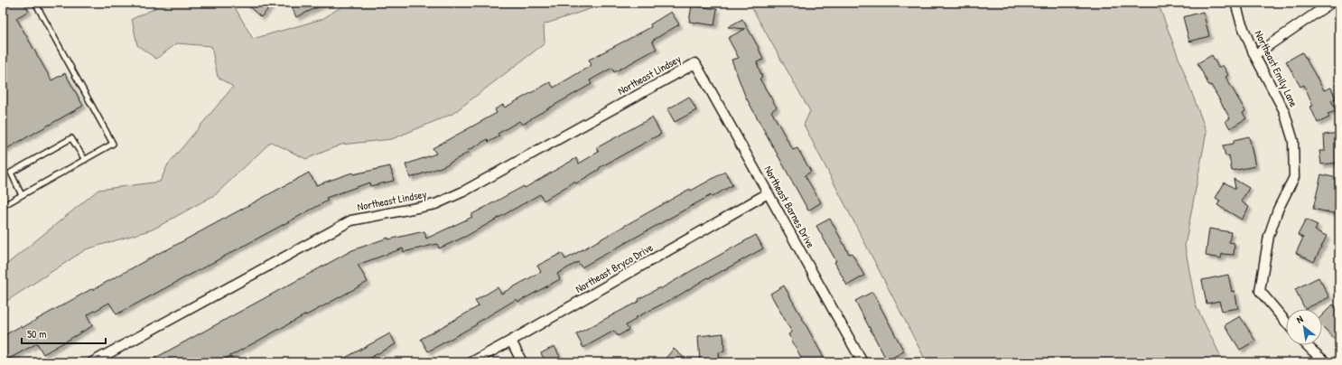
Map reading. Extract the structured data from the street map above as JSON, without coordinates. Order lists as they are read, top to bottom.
{
  "streets": {
    "street": [
      "Northeast Emily Lane",
      "Northeast Lindsey",
      "Northeast Barnes Drive",
      "Northeast Bryco Drive"
    ]
  },
  "crossings": [
    ["Northeast Lindsey", "Northeast Barnes Drive"],
    ["Northeast Barnes Drive", "Northeast Bryco Drive"]
  ],
  "scale_bar": "50 m",
  "north": "top left"
}
